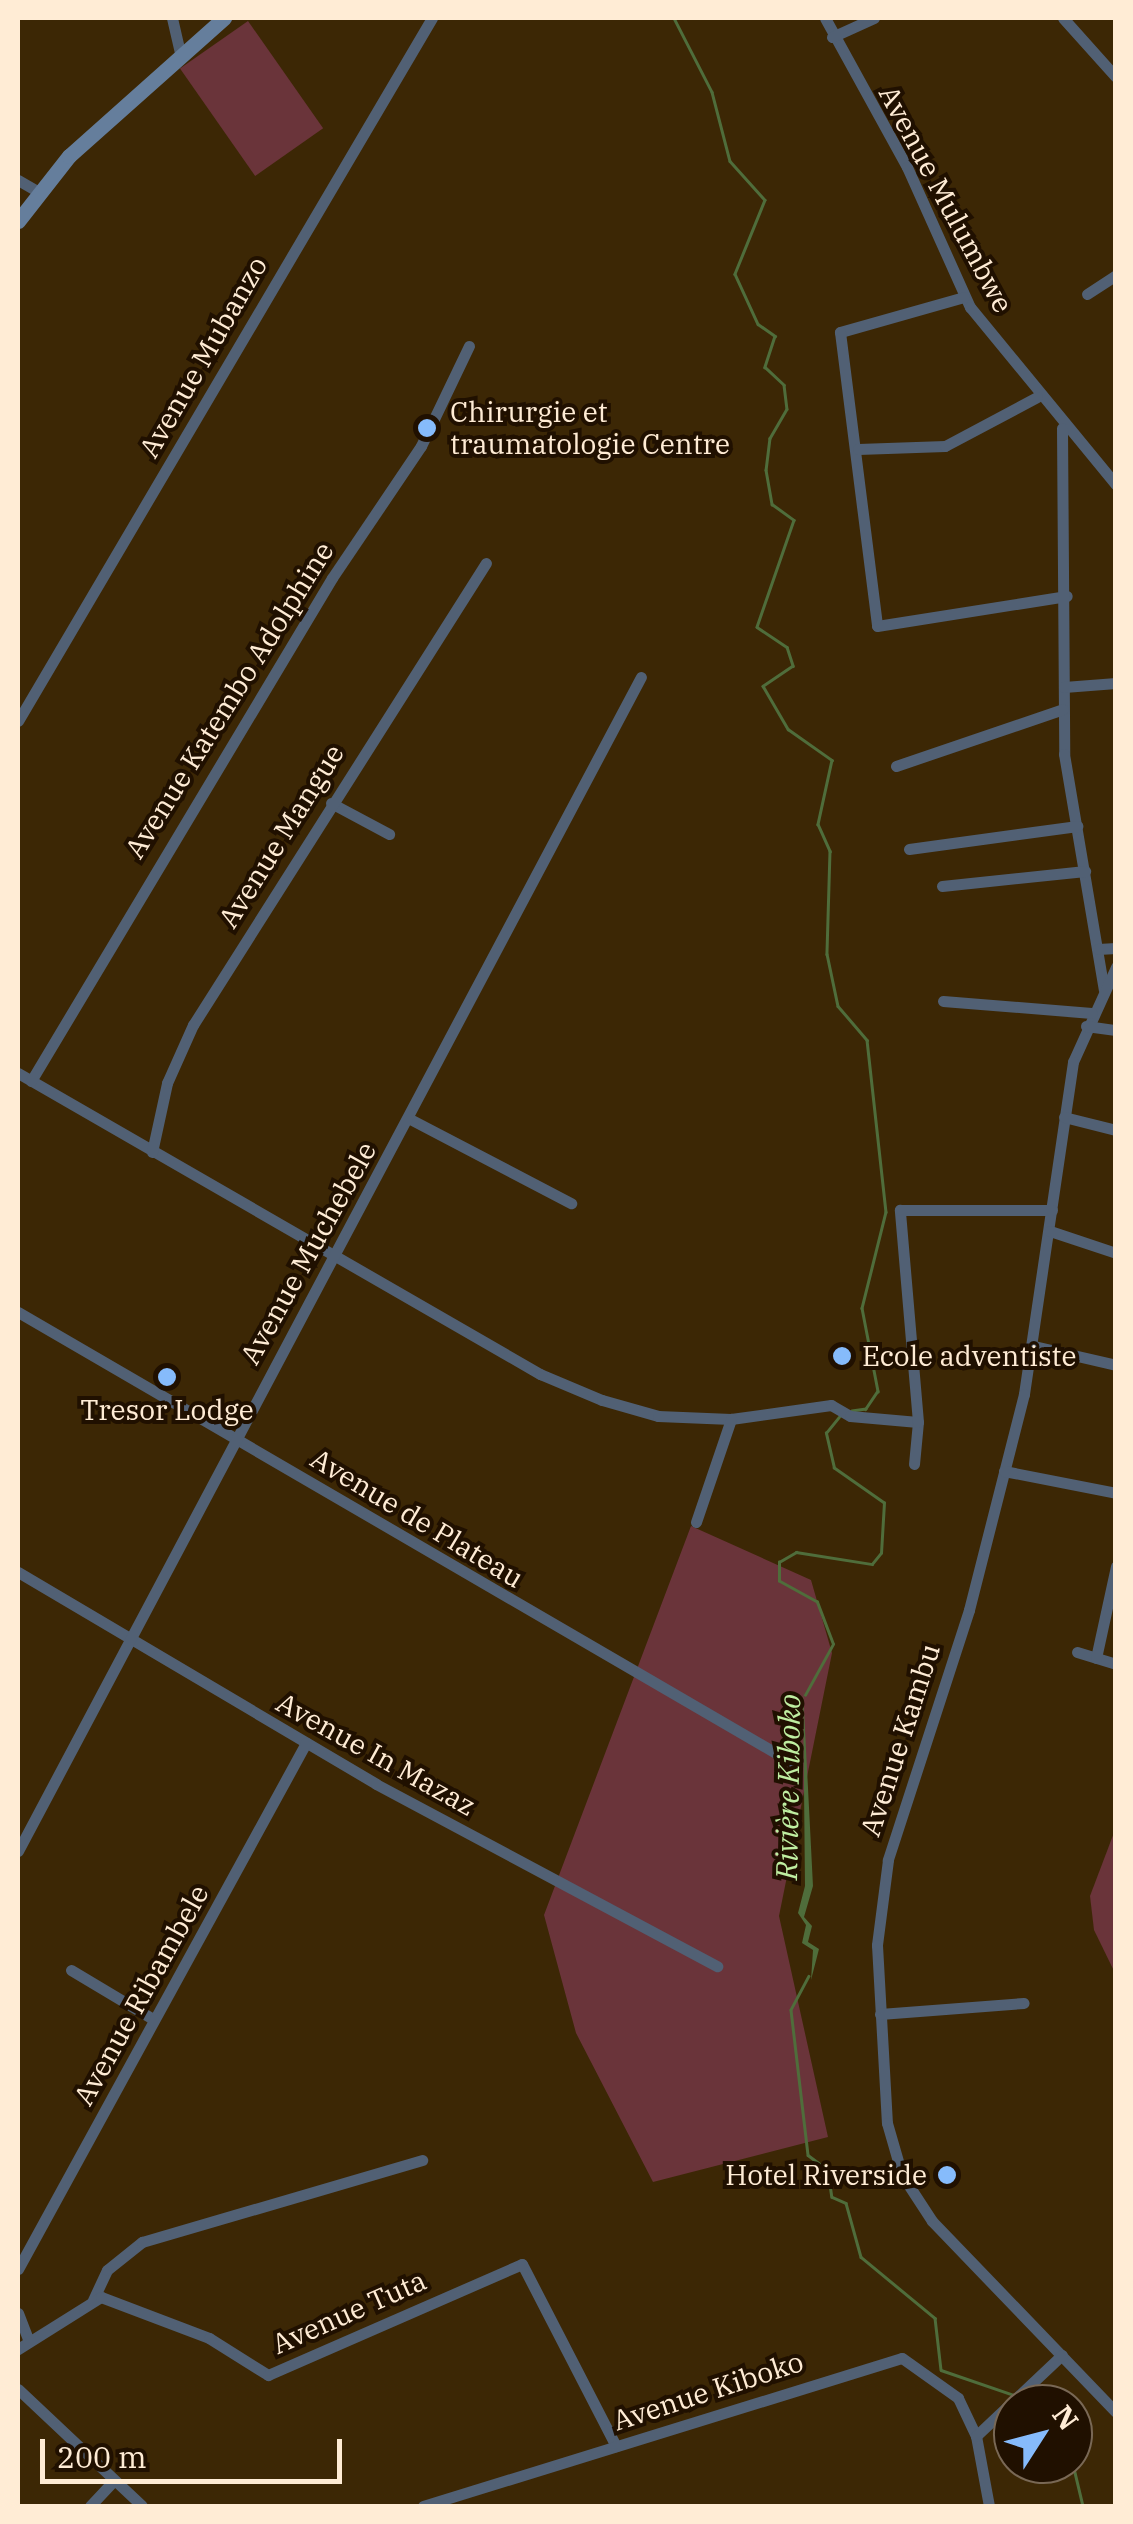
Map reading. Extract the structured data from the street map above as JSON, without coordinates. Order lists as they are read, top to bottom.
{
  "streets": {
    "street": [
      "Avenue Mulumbwe",
      "Avenue Mubanzo",
      "Avenue Katembo Adolphine",
      "Avenue Mangue",
      "Avenue Muchebele",
      "Avenue de Plateau",
      "Avenue Kambu",
      "Avenue In Mazaz",
      "Avenue Ribambele",
      "Avenue Tuta",
      "Avenue Kiboko"
    ]
  },
  "crossings": [
    ["Avenue Muchebele", "Avenue de Plateau"],
    ["Avenue Muchebele", "Avenue In Mazaz"],
    ["Avenue In Mazaz", "Avenue Ribambele"],
    ["Avenue Tuta", "Avenue Kiboko"]
  ],
  "water": ["Rivière Kiboko"],
  "places": [
    "Chirurgie et traumatologie Centre",
    "Ecole adventiste",
    "Tresor Lodge",
    "Hotel Riverside"
  ],
  "scale_bar": "200 m",
  "north": "top right"
}
